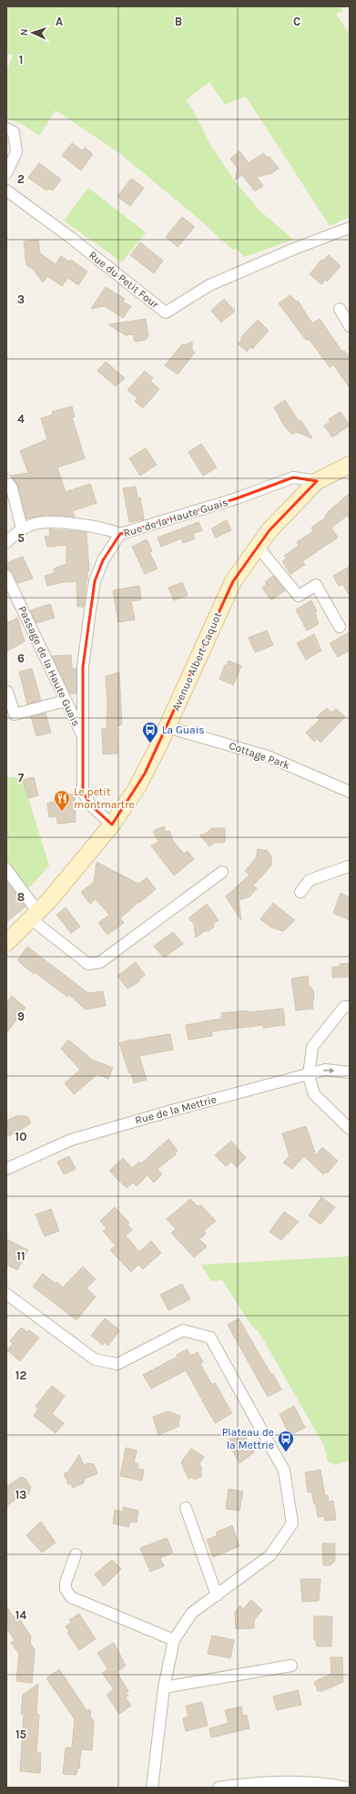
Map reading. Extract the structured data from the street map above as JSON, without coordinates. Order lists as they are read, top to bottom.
{
  "streets": {
    "main road": ["Avenue Albert Caquot"],
    "street": [
      "Rue du Petit Four",
      "Rue de la Haute Guais",
      "Passage de la Haute Guais",
      "Cottage Park",
      "Rue de la Mettrie"
    ]
  },
  "crossings": [
    ["Rue de la Haute Guais", "Avenue Albert Caquot"],
    ["Rue de la Haute Guais", "Passage de la Haute Guais"],
    ["Avenue Albert Caquot", "Cottage Park"]
  ],
  "places": {
    "bus stop": ["La Guais", "Plateau de la Mettrie"],
    "restaurant": ["Le petit montmartre"]
  },
  "north": "left",
  "grid": {
    "columns": ["A", "B", "C"],
    "rows": [
      "1",
      "2",
      "3",
      "4",
      "5",
      "6",
      "7",
      "8",
      "9",
      "10",
      "11",
      "12",
      "13",
      "14",
      "15"
    ]
  }
}
